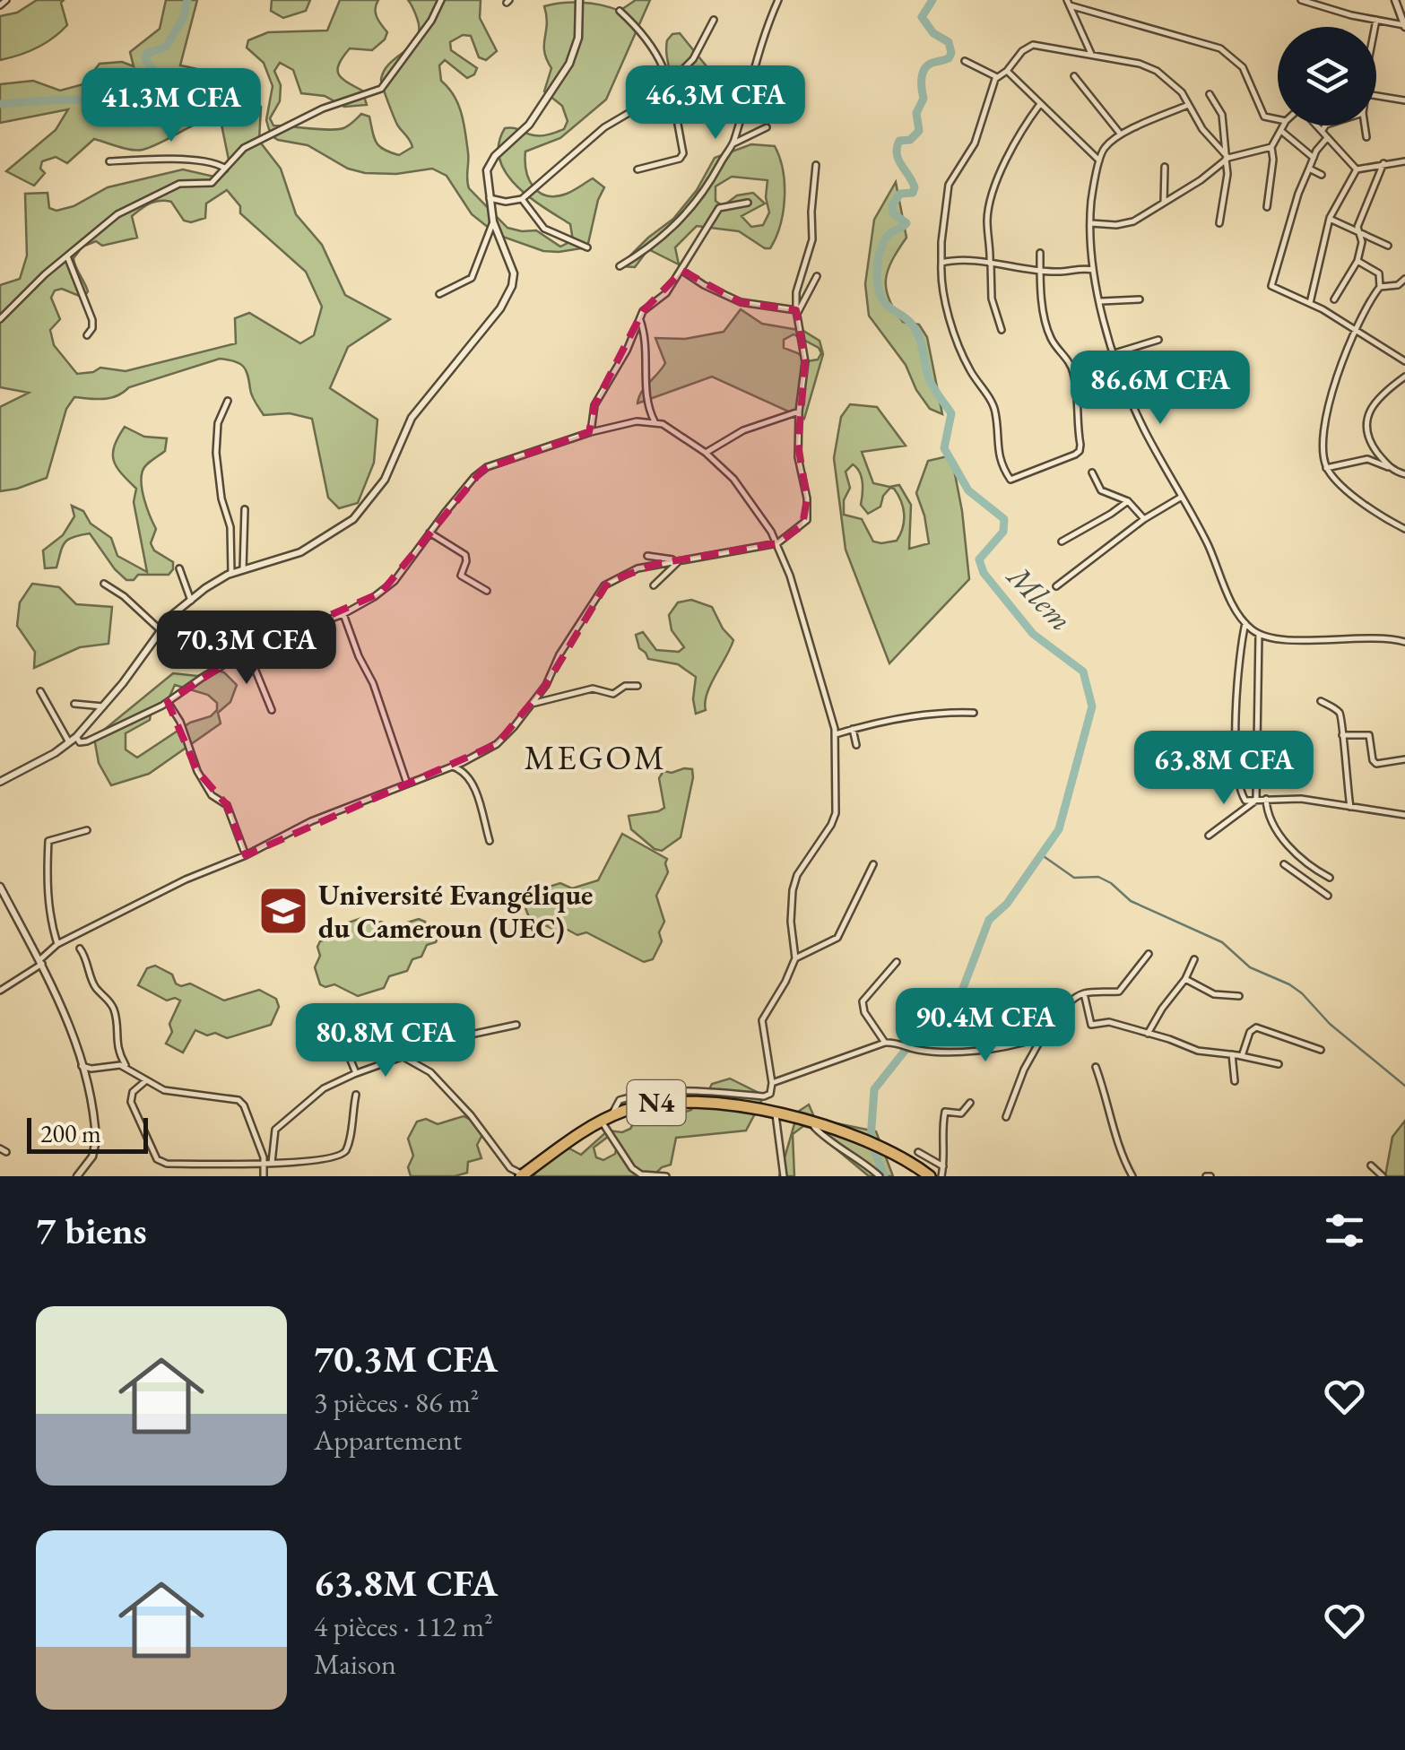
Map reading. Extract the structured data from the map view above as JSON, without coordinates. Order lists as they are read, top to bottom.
{
  "streets": {
    "highway": ["N4"]
  },
  "districts": ["MEGOM"],
  "water": ["Mlem"],
  "places": {
    "school or university": ["Université Evangélique du Cameroun (UEC)"]
  },
  "scale_bar": "200 m",
  "page": {
    "price": [
      "46.3M CFA",
      "41.3M CFA",
      "86.6M CFA",
      "70.3M CFA",
      "63.8M CFA",
      "90.4M CFA",
      "80.8M CFA"
    ],
    "scale": "200 m",
    "heading": "7 biens",
    "list": [
      {
        "name": "70.3M CFA",
        "note": "3 pièces · 86 m² · Appartement"
      },
      {
        "name": "63.8M CFA",
        "note": "4 pièces · 112 m² · Maison"
      }
    ]
  }
}
